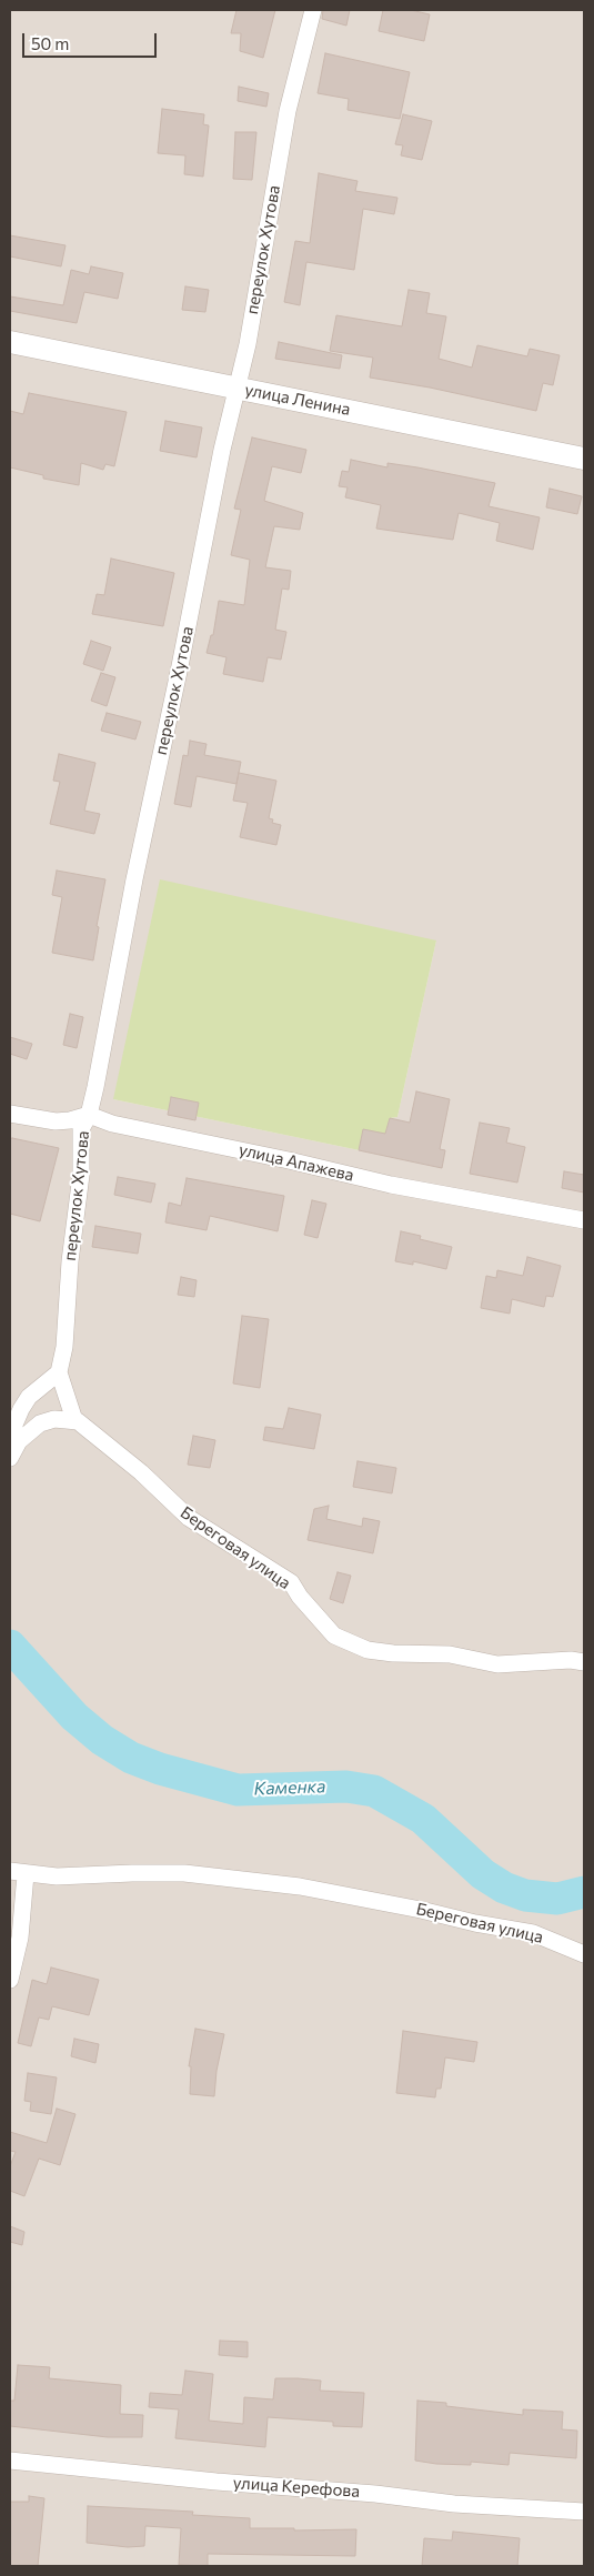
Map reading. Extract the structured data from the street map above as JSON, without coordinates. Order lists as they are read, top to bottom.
{
  "streets": {
    "street": [
      "переулок Хутова",
      "улица Ленина",
      "улица Апажева",
      "Береговая улица",
      "улица Керефова"
    ]
  },
  "crossings": [
    ["переулок Хутова", "улица Ленина"],
    ["переулок Хутова", "улица Апажева"]
  ],
  "water": ["Каменка"],
  "scale_bar": "50 m"
}
